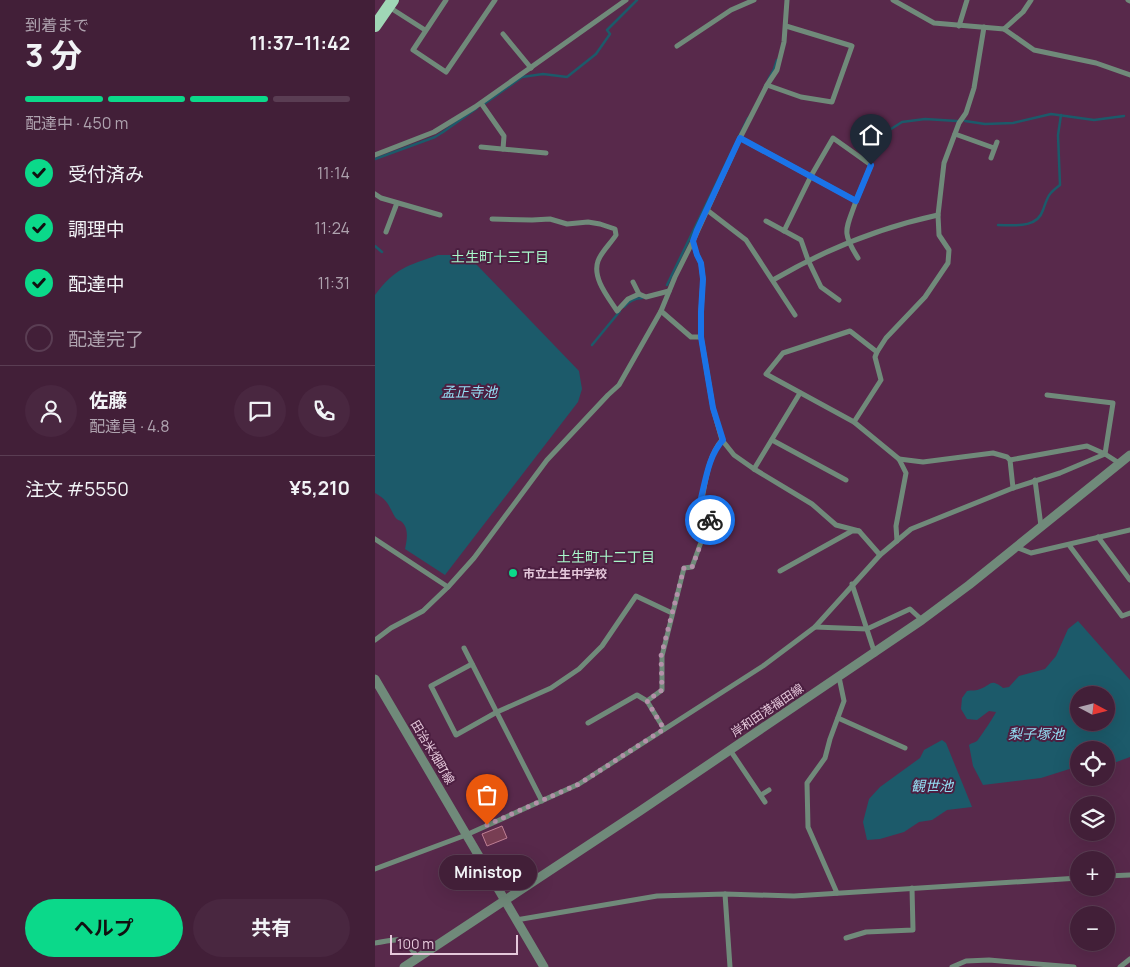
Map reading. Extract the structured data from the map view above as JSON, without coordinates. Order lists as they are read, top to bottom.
{
  "streets": {
    "street": ["岸和田港福田線", "田治米畑町線"]
  },
  "crossings": [
    ["岸和田港福田線", "田治米畑町線"]
  ],
  "districts": ["土生町十三丁目", "土生町十二丁目"],
  "water": ["孟正寺池", "梨子塚池", "観世池"],
  "places": ["市立土生中学校", "Ministop"],
  "scale_bar": "100 m",
  "north": "right",
  "page": {
    "heading": ["3 分", "到着まで", "11:37–11:42"],
    "panel": [
      "佐藤",
      "配達員 · 4.8",
      "注文 #5550",
      "¥5,210"
    ],
    "bar": "配達中 · 450 m",
    "list": [
      ["受付済み", "11:14"],
      ["調理中", "11:24"],
      ["配達中", "11:31"],
      "配達完了"
    ],
    "map_buttons": ["+", "−"],
    "bubble": "Ministop",
    "buttons": ["ヘルプ", "共有"],
    "scale": "100 m"
  }
}
